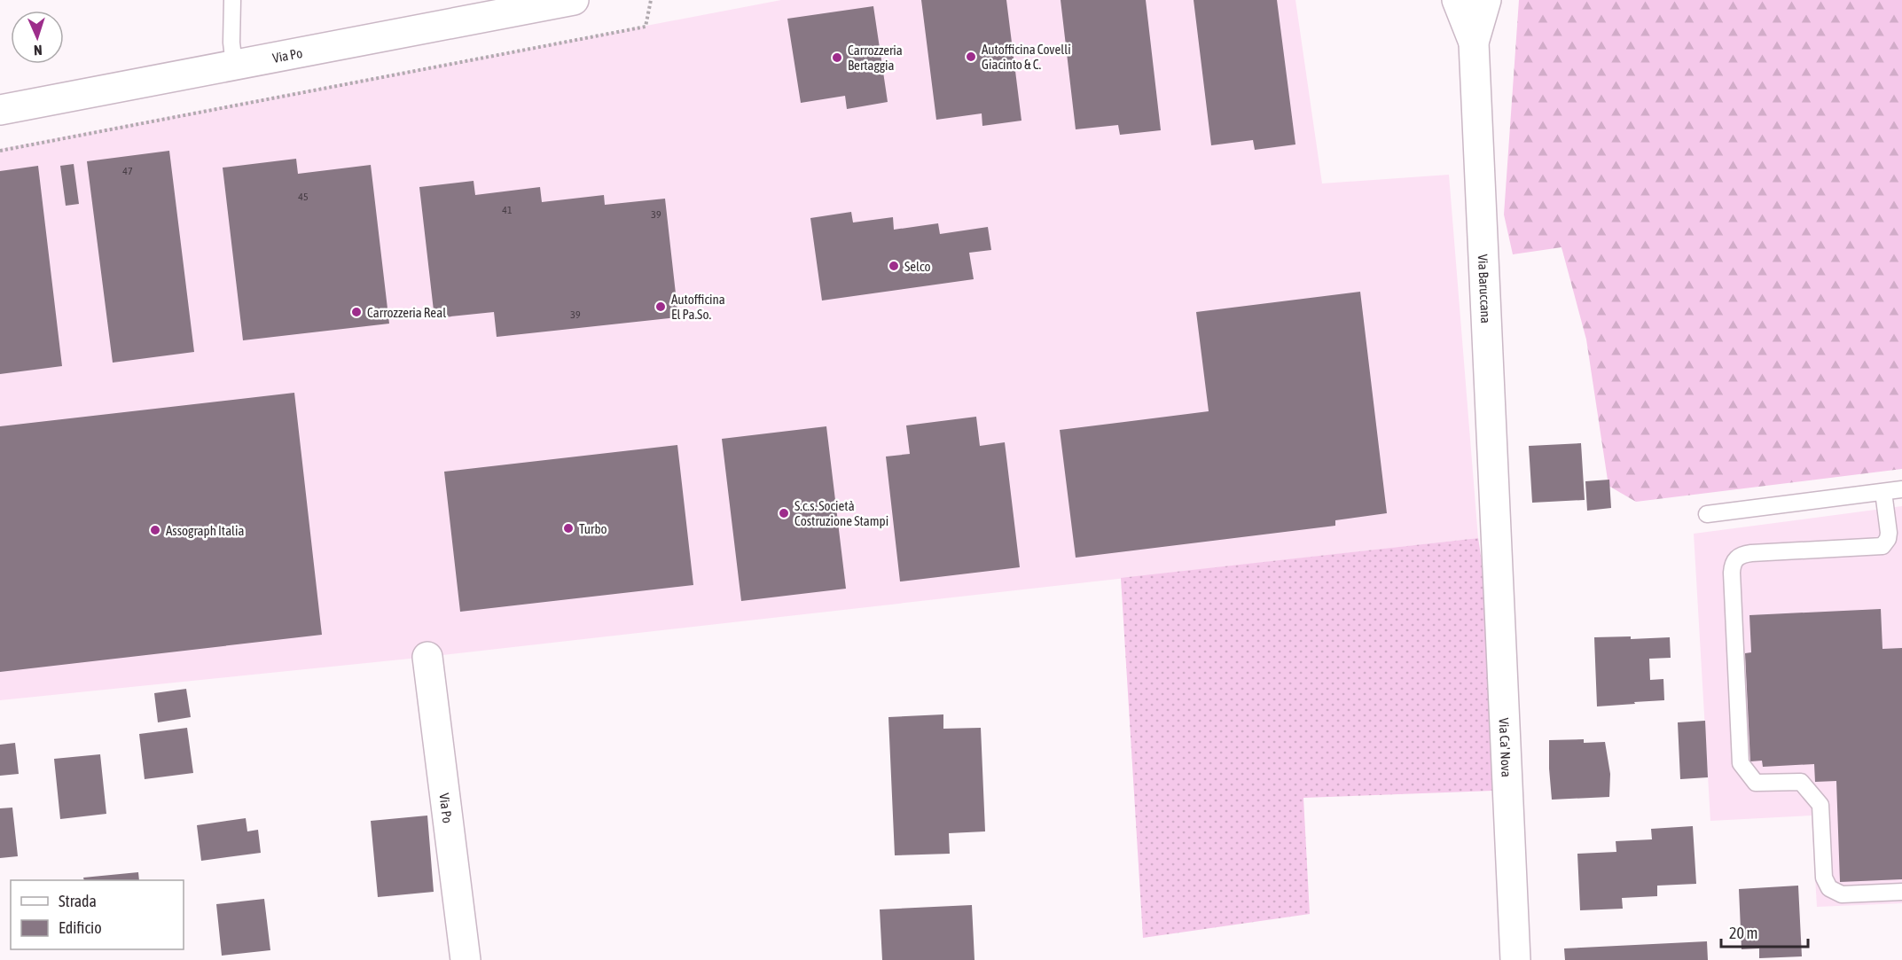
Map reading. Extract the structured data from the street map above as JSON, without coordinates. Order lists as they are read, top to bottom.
{
  "streets": {
    "street": ["Via Po", "Via Baruccana", "Via Ca' Nova"]
  },
  "crossings": [
    ["Via Baruccana", "Via Ca' Nova"]
  ],
  "places": [
    "Autofficina Covelli Giacinto & C.",
    "Carrozzeria Bertaggia",
    "Selco",
    "Autofficina El Pa.So.",
    "Carrozzeria Real",
    "S.c.s. Società Costruzione Stampi",
    "Turbo",
    "Assograph Italia"
  ],
  "house_numbers": [
    "47",
    "45",
    "41",
    "39",
    "39"
  ],
  "legend": ["Strada", "Edificio"],
  "scale_bar": "20 m",
  "north": "bottom"
}
